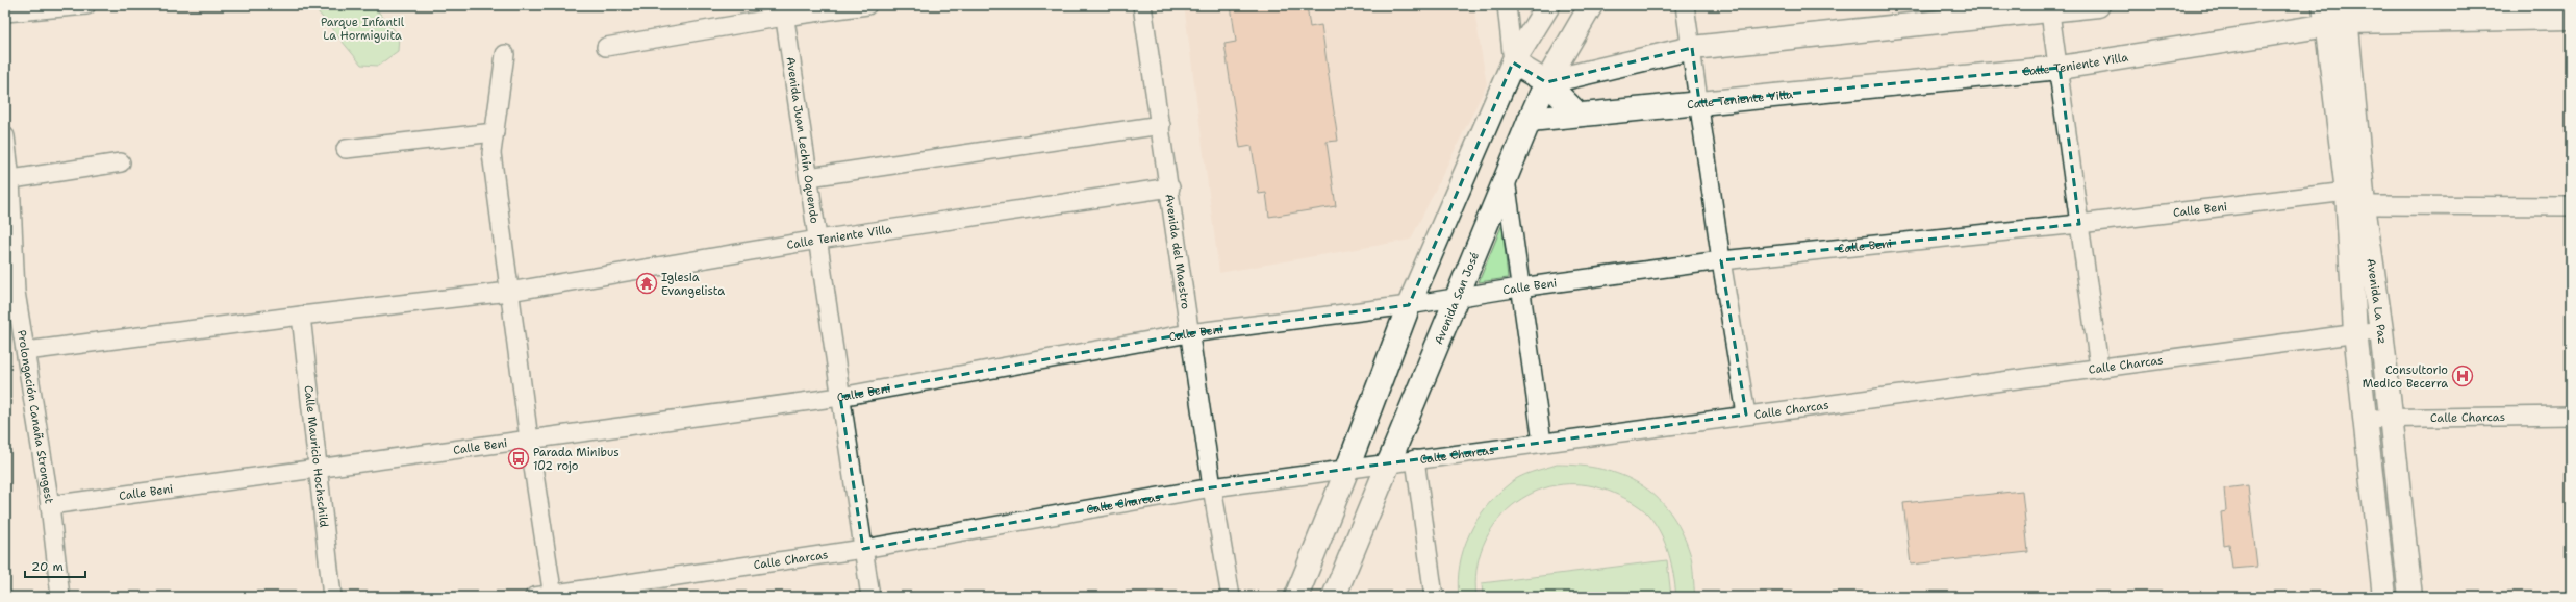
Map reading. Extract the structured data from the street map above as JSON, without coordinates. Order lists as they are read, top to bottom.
{
  "streets": {
    "street": [
      "Calle Teniente Villa",
      "Avenida Juan Lechín Oquendo",
      "Calle Beni",
      "Avenida del Maestro",
      "Avenida San José",
      "Avenida La Paz",
      "Calle Charcas",
      "Prolongación Canaña Strongest",
      "Calle Mauricio Hochschild"
    ]
  },
  "crossings": [
    ["Calle Teniente Villa", "Avenida Juan Lechín Oquendo"],
    ["Calle Teniente Villa", "Avenida del Maestro"],
    ["Calle Teniente Villa", "Avenida San José"],
    ["Calle Teniente Villa", "Avenida La Paz"],
    ["Calle Teniente Villa", "Prolongación Canaña Strongest"],
    ["Calle Teniente Villa", "Calle Mauricio Hochschild"],
    ["Avenida Juan Lechín Oquendo", "Calle Beni"],
    ["Avenida Juan Lechín Oquendo", "Calle Charcas"],
    ["Calle Beni", "Avenida del Maestro"],
    ["Calle Beni", "Avenida San José"],
    ["Calle Beni", "Avenida La Paz"],
    ["Calle Beni", "Prolongación Canaña Strongest"],
    ["Calle Beni", "Calle Mauricio Hochschild"],
    ["Avenida del Maestro", "Calle Charcas"],
    ["Avenida San José", "Calle Charcas"],
    ["Avenida La Paz", "Calle Charcas"]
  ],
  "parks": ["Parque Infantil La Hormiguita"],
  "places": {
    "temple": ["Iglesia Evangelista"],
    "hospital": ["Consultorio Medico Becerra"],
    "bus stop": ["Parada Minibus 102 rojo"]
  },
  "scale_bar": "20 m"
}
